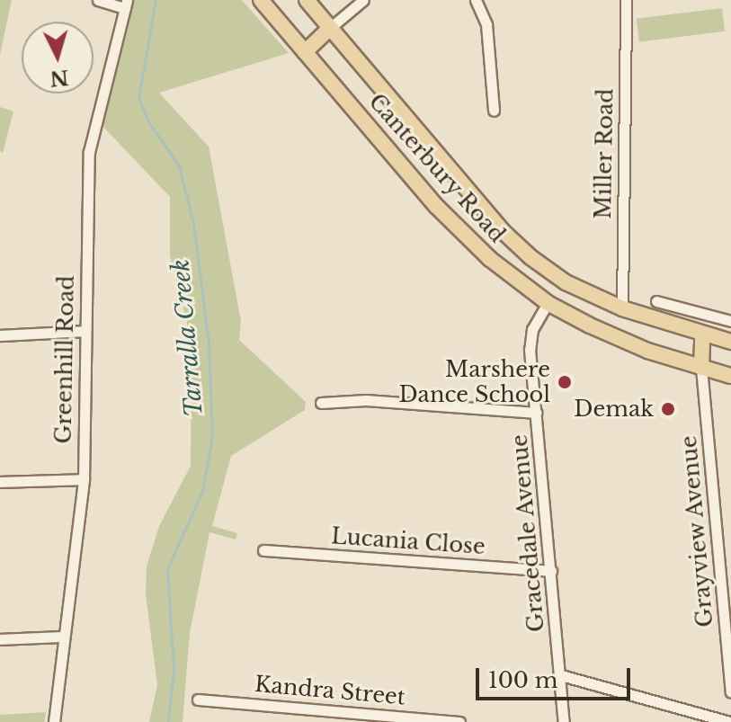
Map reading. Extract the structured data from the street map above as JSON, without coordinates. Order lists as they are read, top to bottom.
{
  "streets": {
    "main road": ["Canterbury Road"],
    "street": [
      "Miller Road",
      "Greenhill Road",
      "Grayview Avenue",
      "Gracedale Avenue",
      "Lucania Close",
      "Kandra Street"
    ]
  },
  "crossings": [
    ["Miller Road", "Canterbury Road"],
    ["Canterbury Road", "Grayview Avenue"],
    ["Canterbury Road", "Gracedale Avenue"],
    ["Gracedale Avenue", "Lucania Close"]
  ],
  "water": ["Tarralla Creek"],
  "places": ["Marshere Dance School", "Demak"],
  "scale_bar": "100 m",
  "north": "bottom"
}
